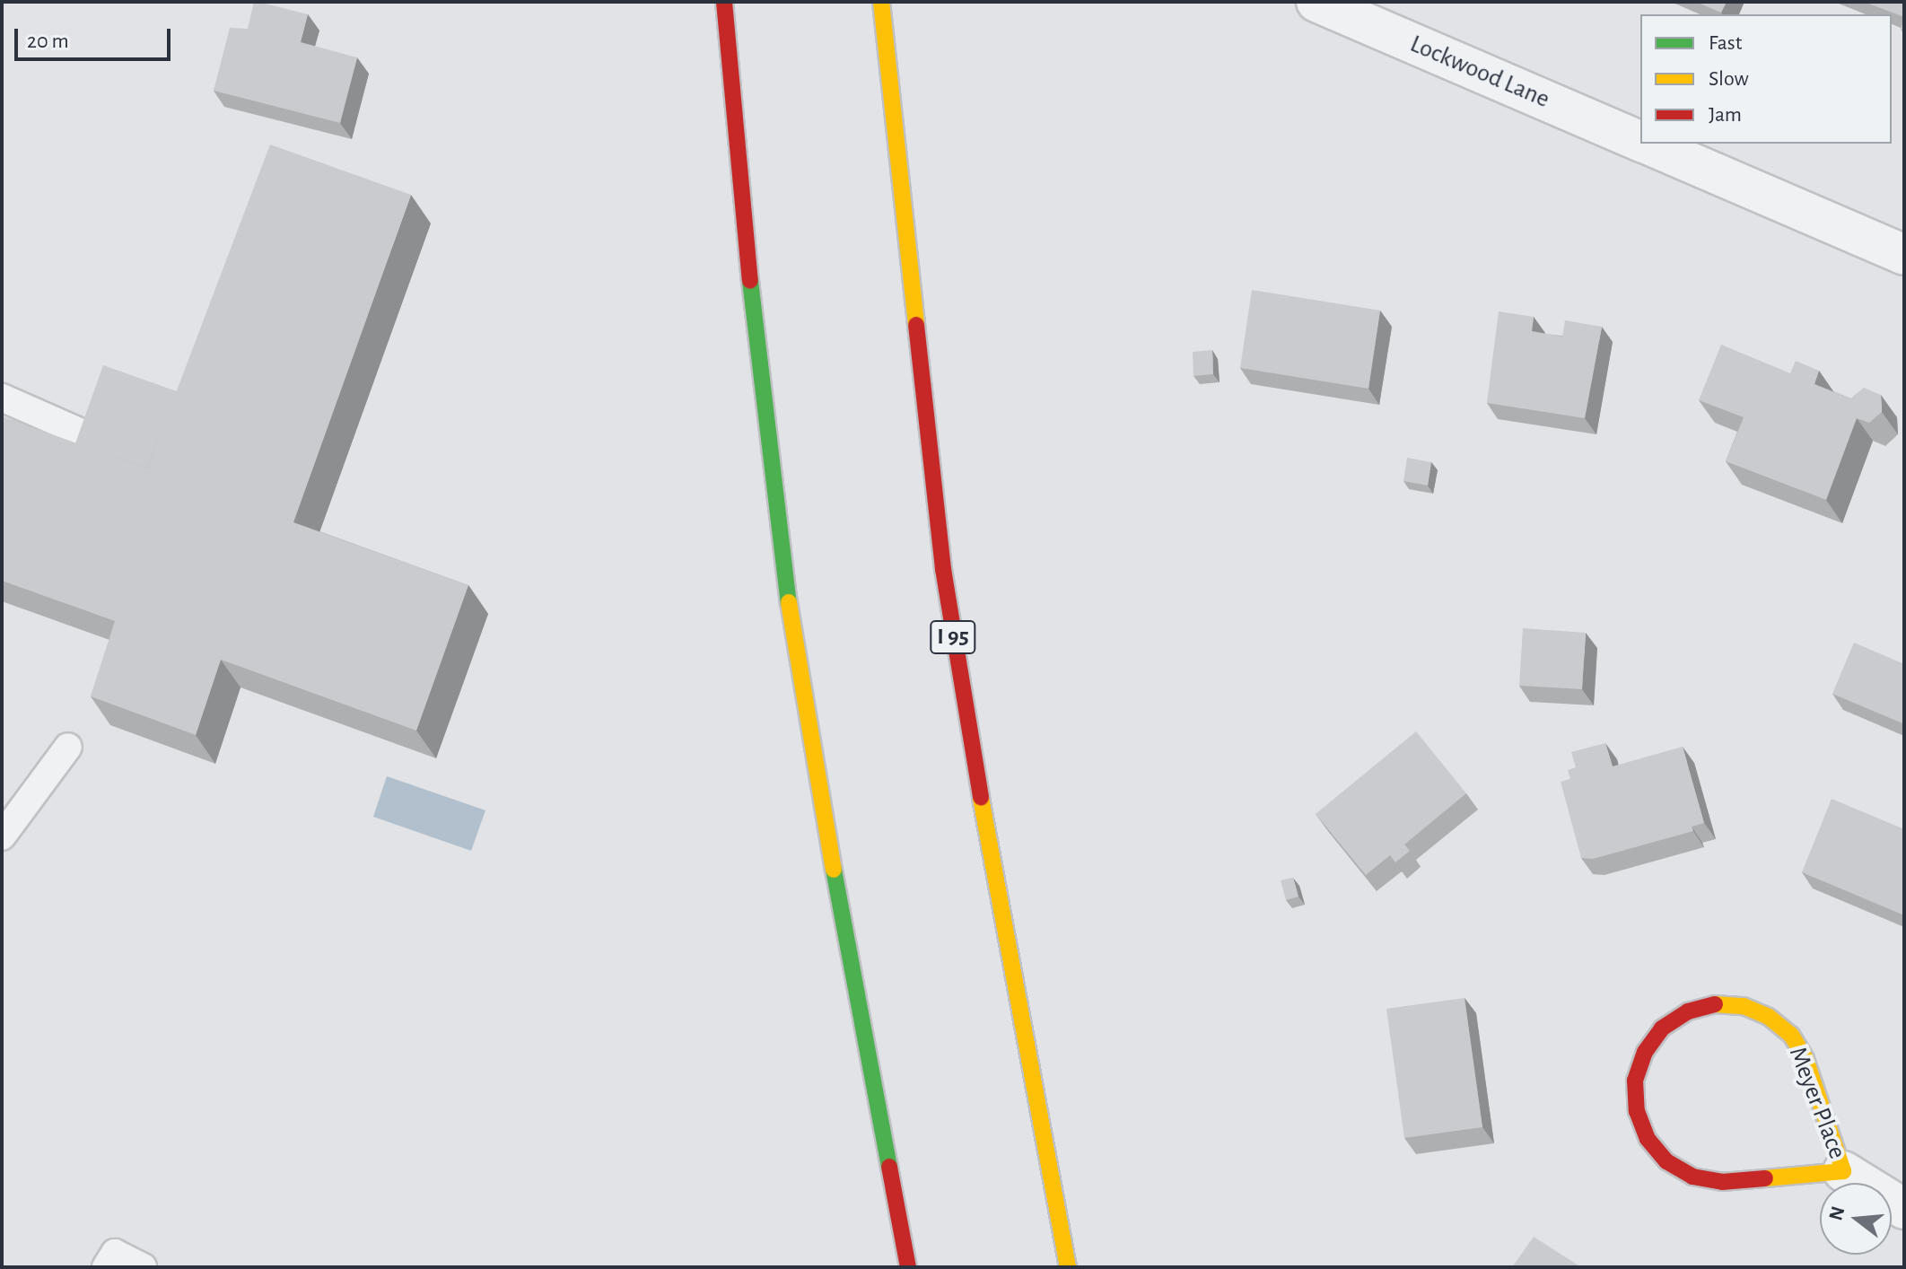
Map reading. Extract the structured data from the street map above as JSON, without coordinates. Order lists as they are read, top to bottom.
{
  "streets": {
    "main road": ["I 95", "Meyer Place"],
    "street": ["Lockwood Lane"]
  },
  "legend": ["Fast", "Slow", "Jam"],
  "scale_bar": "20 m",
  "north": "left"
}
